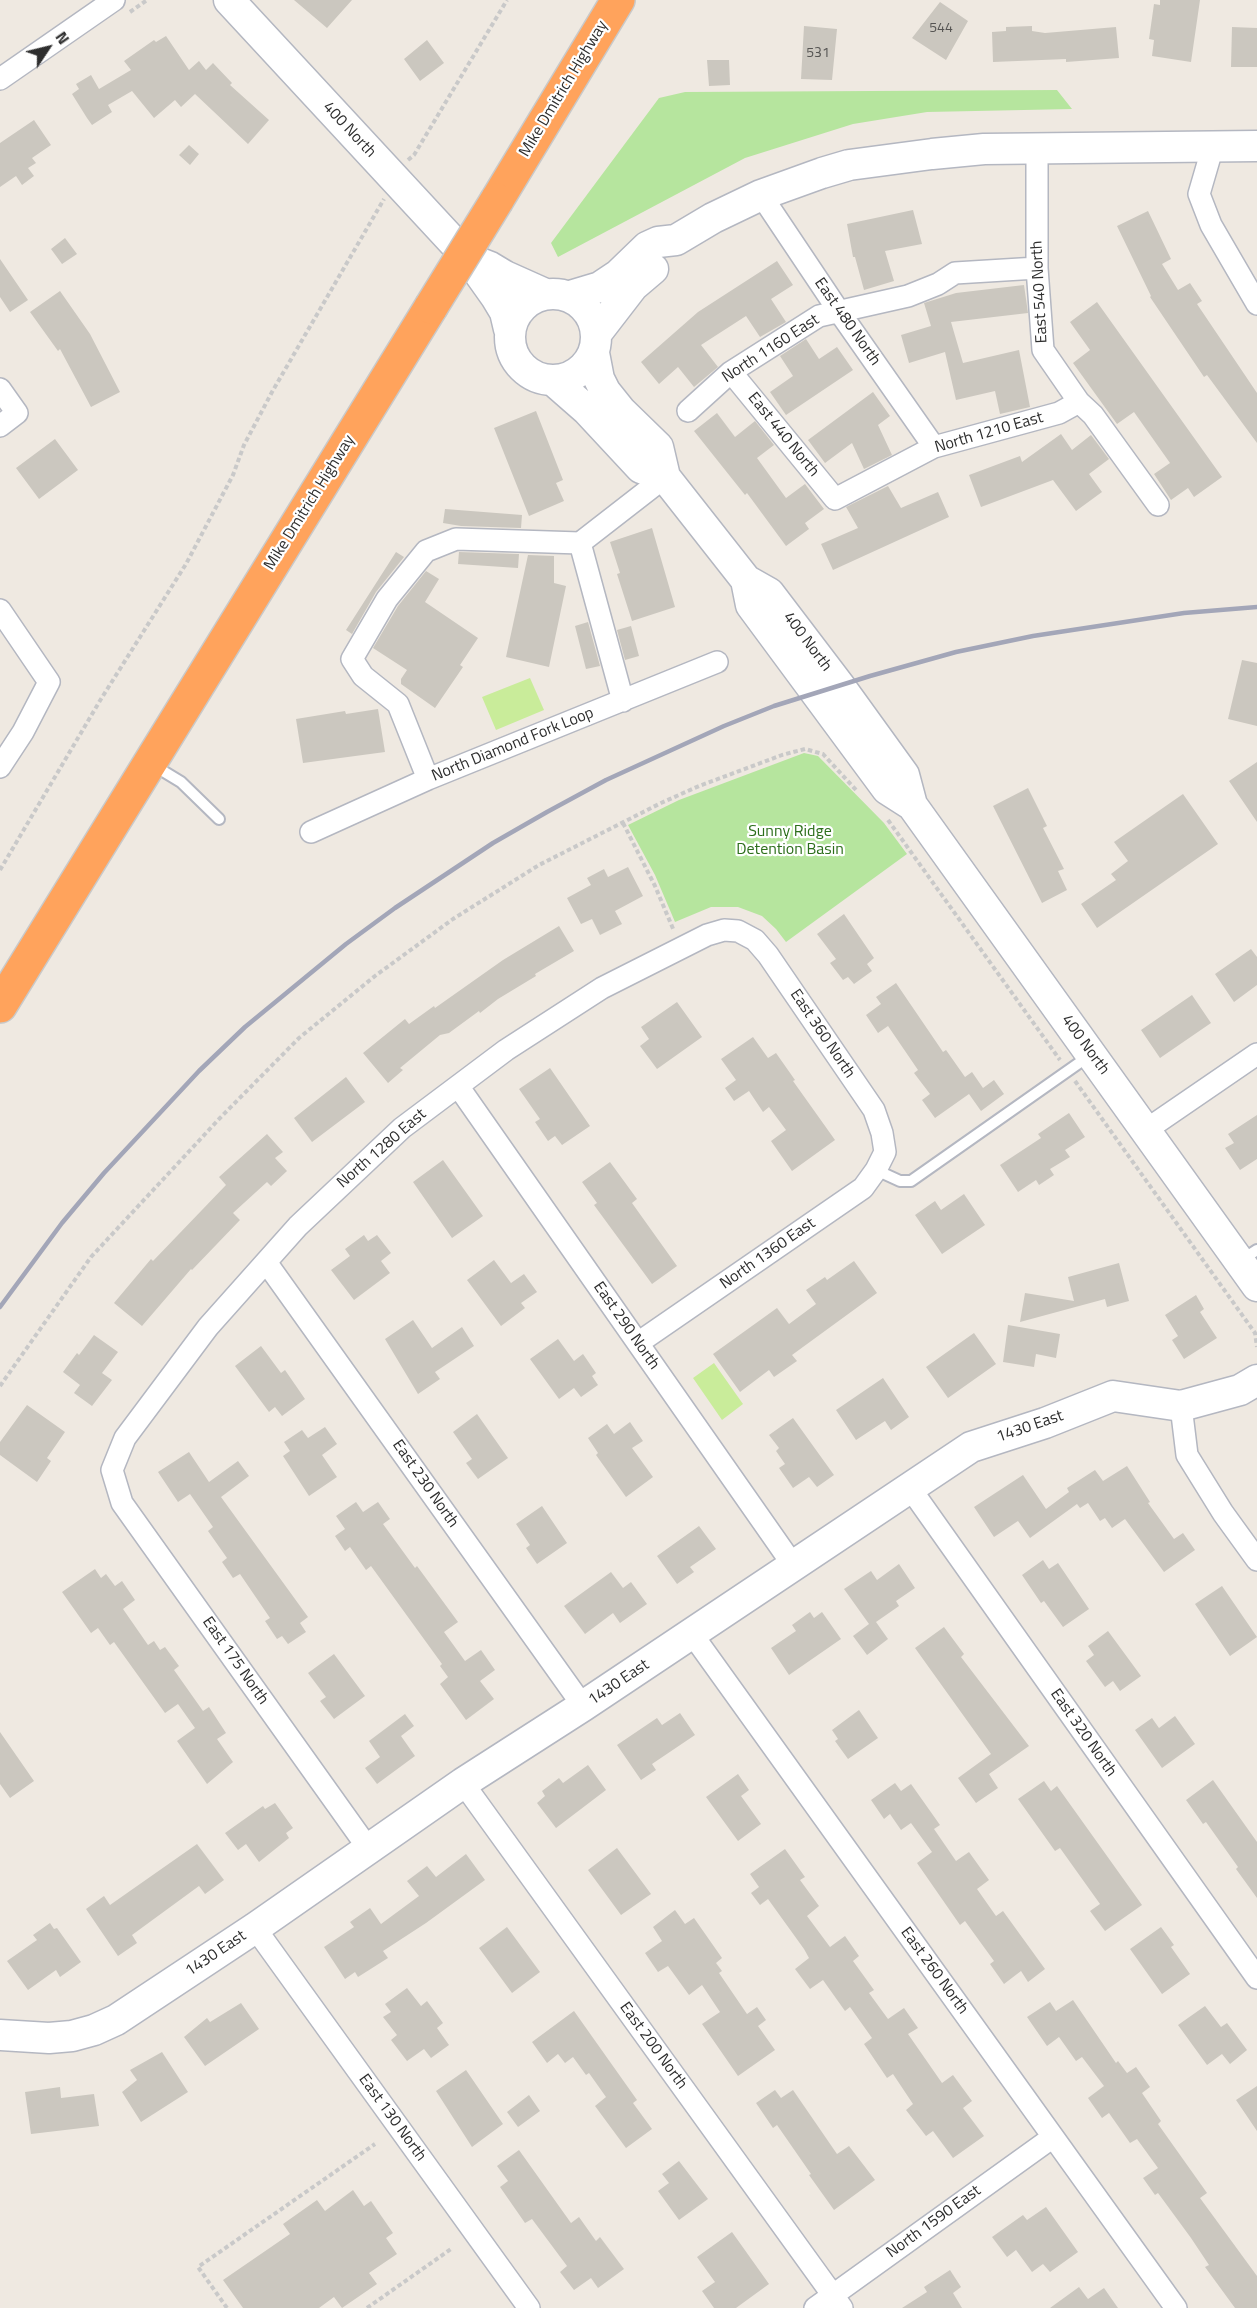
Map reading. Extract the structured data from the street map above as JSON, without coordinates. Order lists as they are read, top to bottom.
{
  "streets": {
    "highway": ["Mike Dmitrich Highway"],
    "main road": ["400 North", "1430 East"],
    "street": [
      "East 540 North",
      "East 480 North",
      "North 1160 East",
      "North 1210 East",
      "East 440 North",
      "North Diamond Fork Loop",
      "East 360 North",
      "North 1280 East",
      "North 1360 East",
      "East 290 North",
      "East 230 North",
      "East 175 North",
      "East 320 North",
      "East 260 North",
      "East 200 North",
      "East 130 North",
      "North 1590 East"
    ]
  },
  "crossings": [
    ["East 540 North", "North 1160 East"],
    ["East 540 North", "North 1210 East"],
    ["East 480 North", "North 1160 East"],
    ["East 480 North", "North 1210 East"],
    ["North 1160 East", "East 440 North"],
    ["North 1210 East", "East 440 North"],
    ["East 360 North", "North 1280 East"],
    ["East 360 North", "North 1360 East"],
    ["North 1280 East", "East 290 North"],
    ["North 1280 East", "East 230 North"],
    ["North 1280 East", "East 175 North"],
    ["North 1360 East", "East 290 North"],
    ["East 290 North", "1430 East"],
    ["1430 East", "East 230 North"],
    ["1430 East", "East 175 North"],
    ["1430 East", "East 320 North"],
    ["1430 East", "East 260 North"],
    ["1430 East", "East 200 North"],
    ["1430 East", "East 130 North"],
    ["East 260 North", "North 1590 East"],
    ["East 200 North", "North 1590 East"]
  ],
  "parks": ["Sunny Ridge Detention Basin"],
  "house_numbers": ["544", "531"],
  "north": "top right"
}
